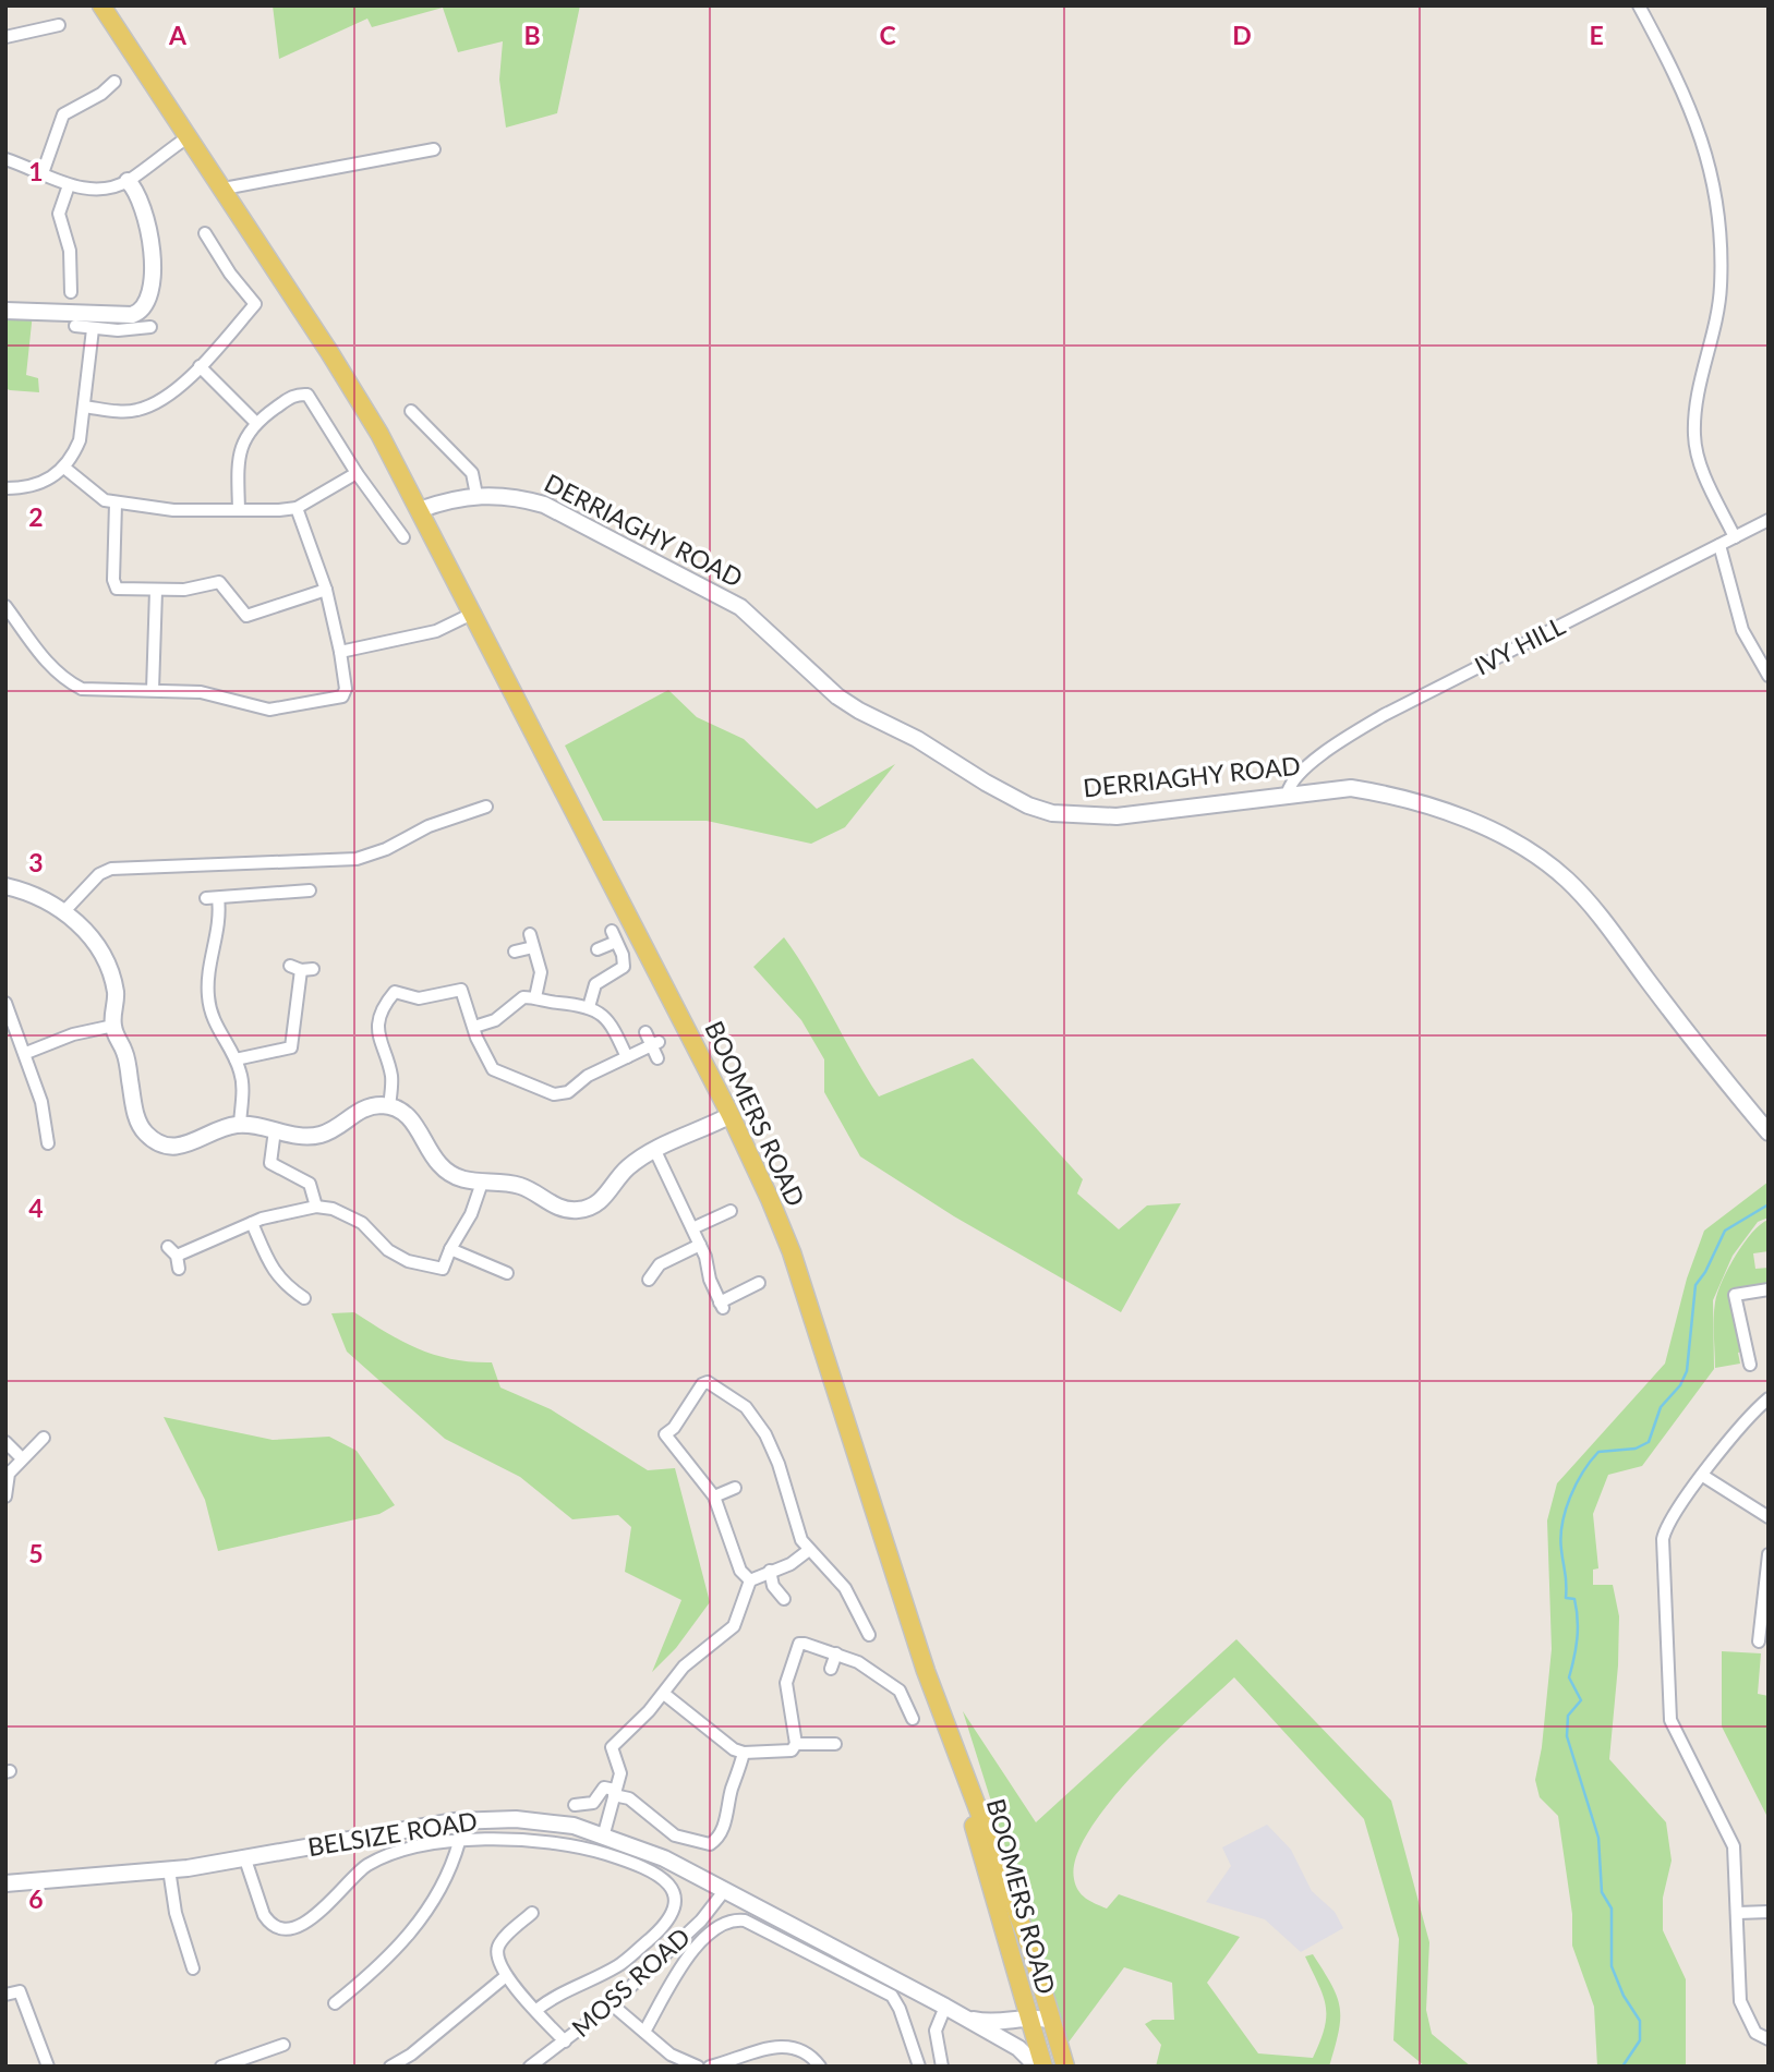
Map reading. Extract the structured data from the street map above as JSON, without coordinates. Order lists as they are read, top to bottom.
{
  "streets": {
    "main road": ["BOOMERS ROAD"],
    "street": [
      "DERRIAGHY ROAD",
      "IVY HILL",
      "BELSIZE ROAD",
      "MOSS ROAD"
    ]
  },
  "crossings": [
    ["DERRIAGHY ROAD", "IVY HILL"],
    ["DERRIAGHY ROAD", "BOOMERS ROAD"],
    ["BOOMERS ROAD", "BELSIZE ROAD"],
    ["BELSIZE ROAD", "MOSS ROAD"]
  ],
  "grid": {
    "columns": [
      "A",
      "B",
      "C",
      "D",
      "E"
    ],
    "rows": [
      "1",
      "2",
      "3",
      "4",
      "5",
      "6"
    ]
  }
}
